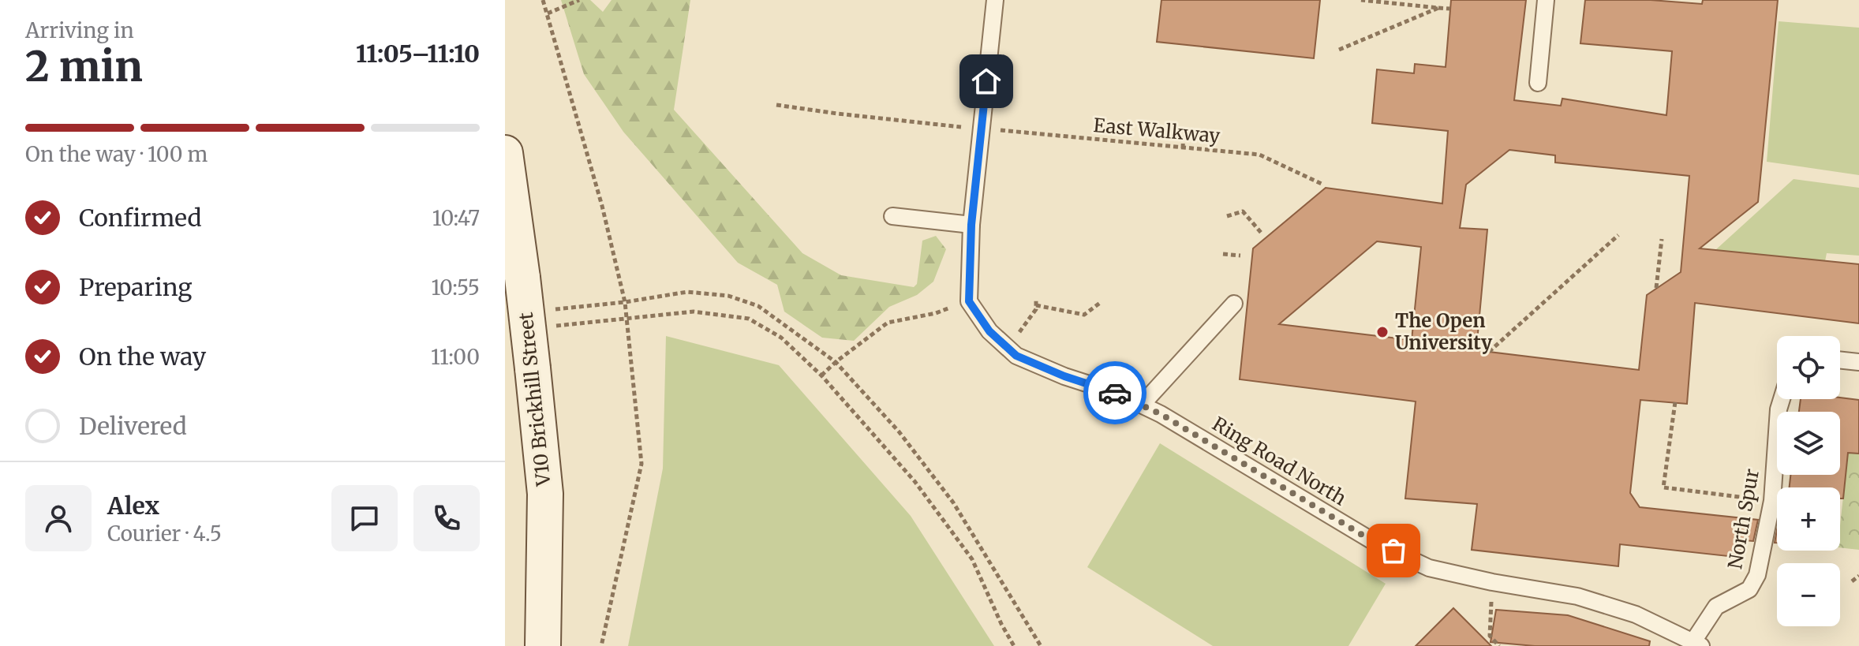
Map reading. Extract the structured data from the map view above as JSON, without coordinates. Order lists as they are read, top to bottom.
{
  "streets": {
    "street": ["V10 Brickhill Street"],
    "lane": ["Ring Road North", "North Spur"],
    "path": ["East Walkway"]
  },
  "crossings": [
    ["Ring Road North", "North Spur"]
  ],
  "places": ["The Open University"],
  "page": {
    "heading": ["2 min", "Arriving in", "11:05–11:10"],
    "panel": ["Alex", "Courier · 4.5"],
    "bar": "On the way · 100 m",
    "list": [
      ["Confirmed", "10:47"],
      ["Preparing", "10:55"],
      ["On the way", "11:00"],
      "Delivered"
    ],
    "map_buttons": ["+", "−"]
  }
}
